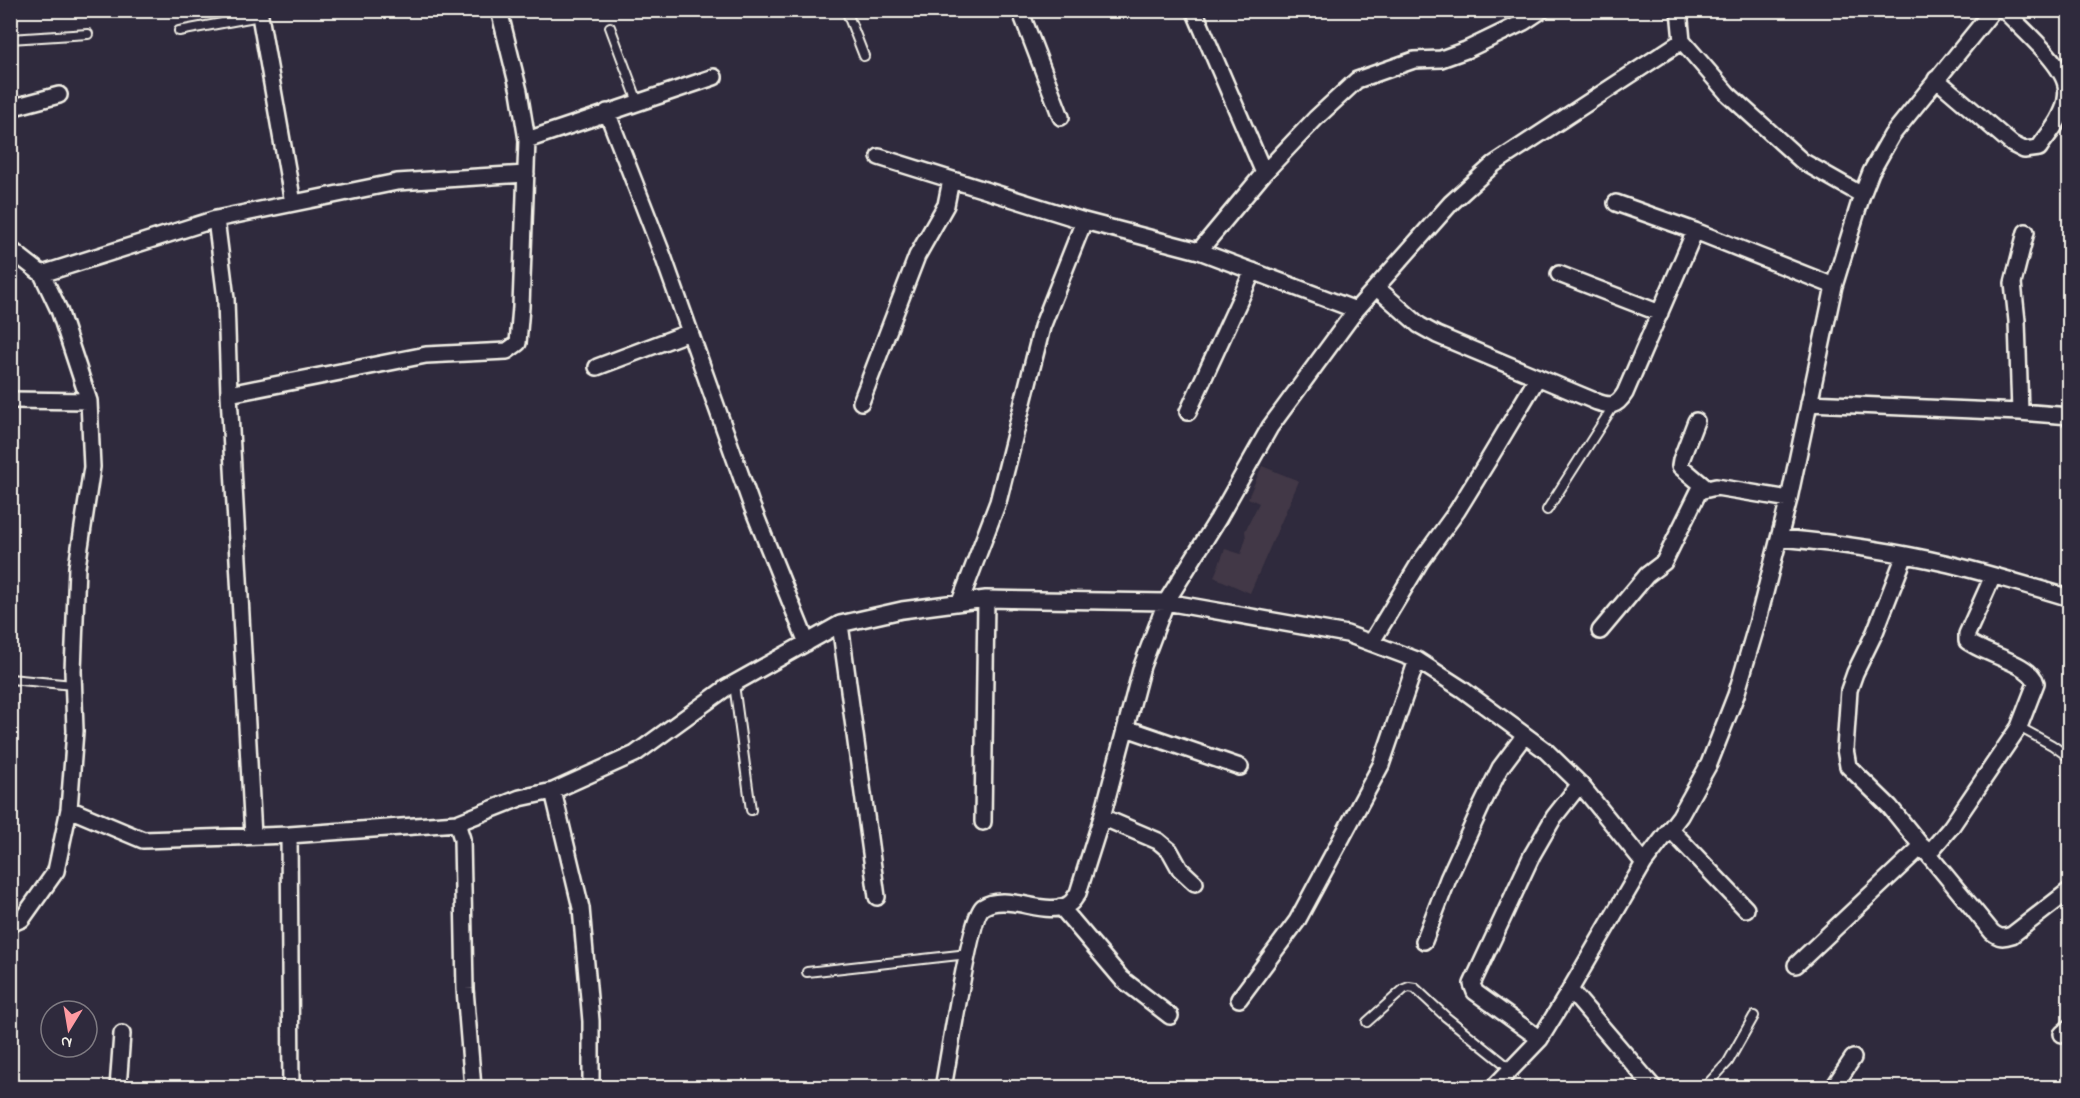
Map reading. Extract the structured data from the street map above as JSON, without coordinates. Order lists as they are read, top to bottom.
{
  "north": "bottom"
}
